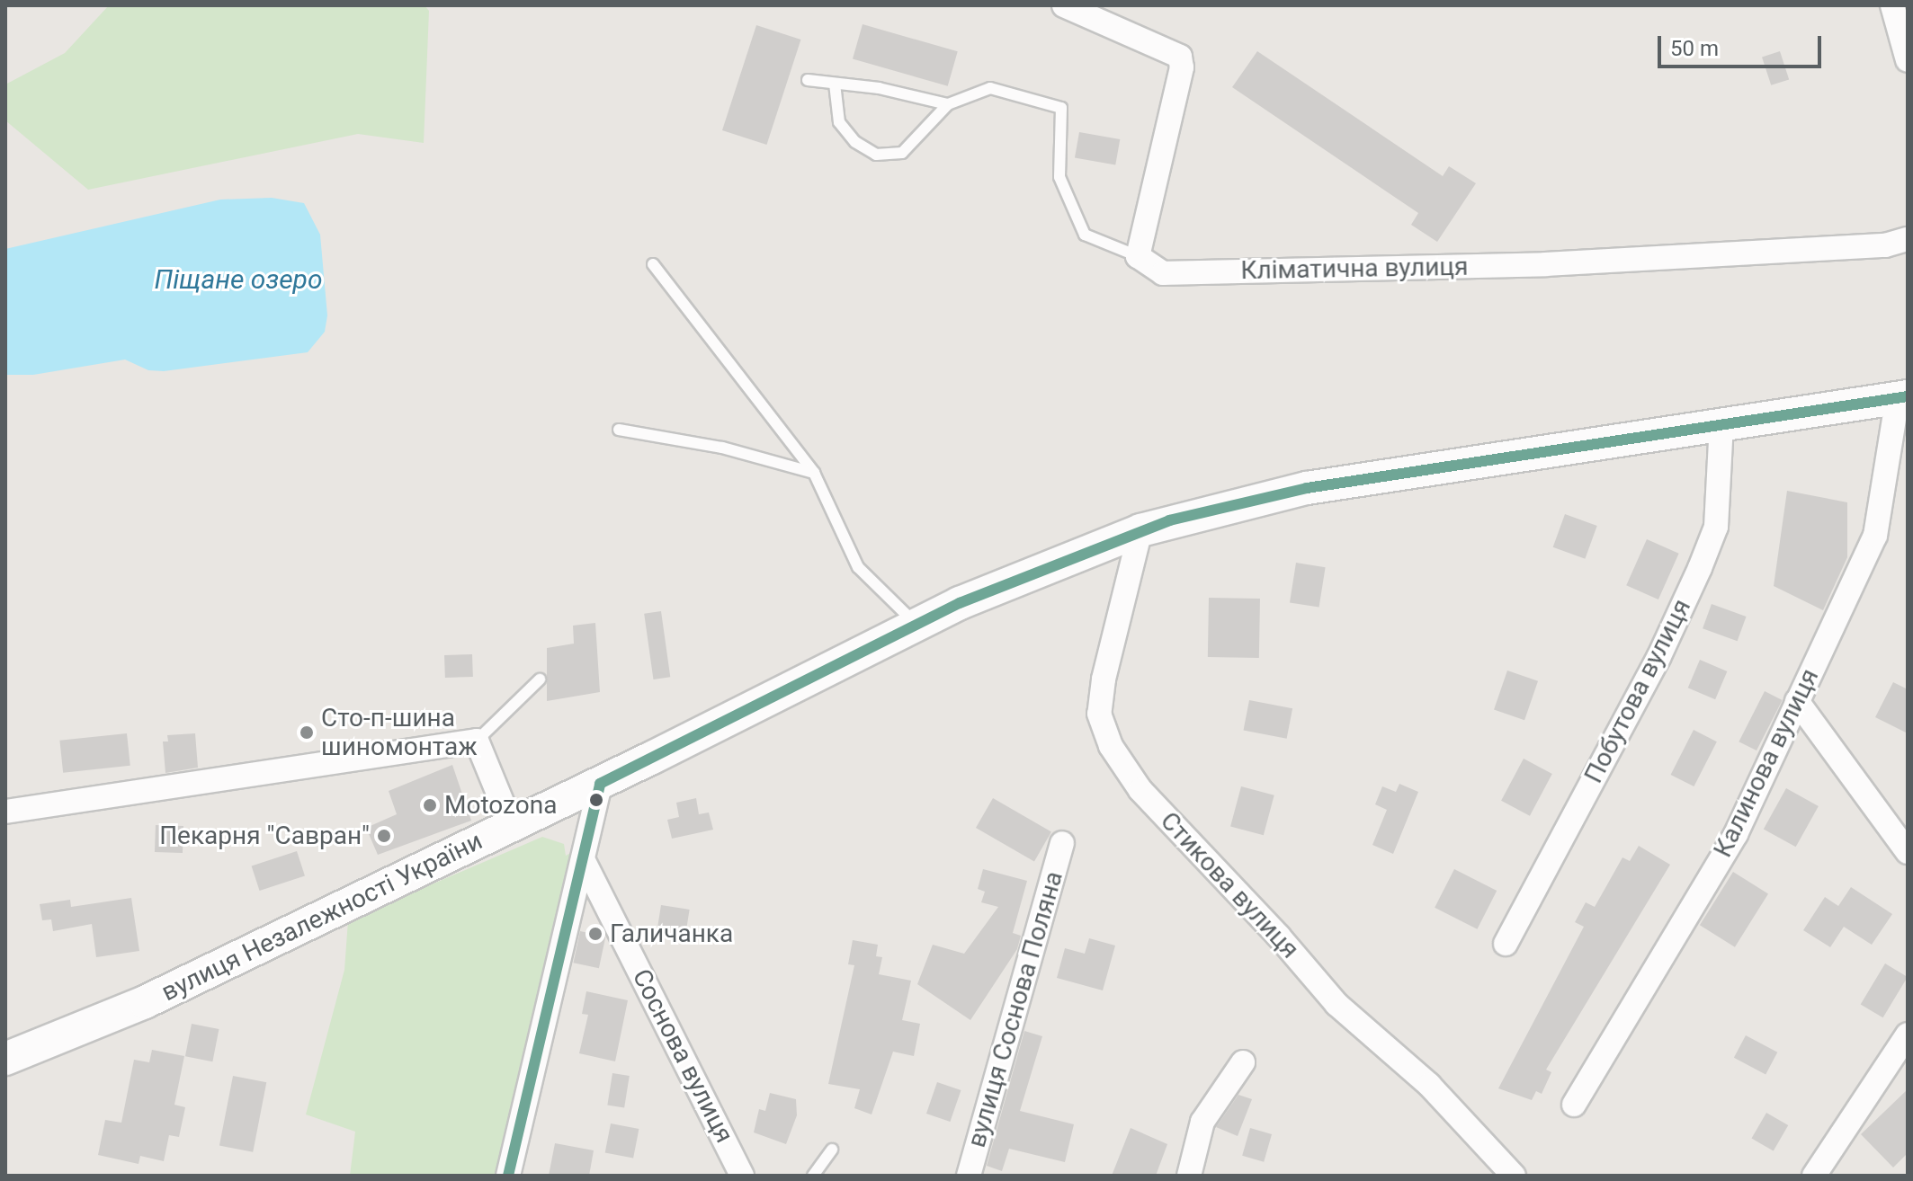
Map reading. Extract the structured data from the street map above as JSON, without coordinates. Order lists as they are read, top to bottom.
{
  "streets": {
    "main road": ["вулиця Незалежності України"],
    "street": [
      "Кліматична вулиця",
      "Побутова вулиця",
      "Калинова вулиця",
      "Стикова вулиця",
      "вулиця Соснова Поляна",
      "Соснова вулиця"
    ]
  },
  "crossings": [
    ["Побутова вулиця", "вулиця Незалежності України"],
    ["Калинова вулиця", "вулиця Незалежності України"],
    ["Стикова вулиця", "вулиця Незалежності України"]
  ],
  "water": ["Піщане озеро"],
  "places": [
    "Сто-п-шина шиномонтаж",
    "Motozona",
    "Пекарня \"Савран\"",
    "Галичанка"
  ],
  "scale_bar": "50 m"
}
